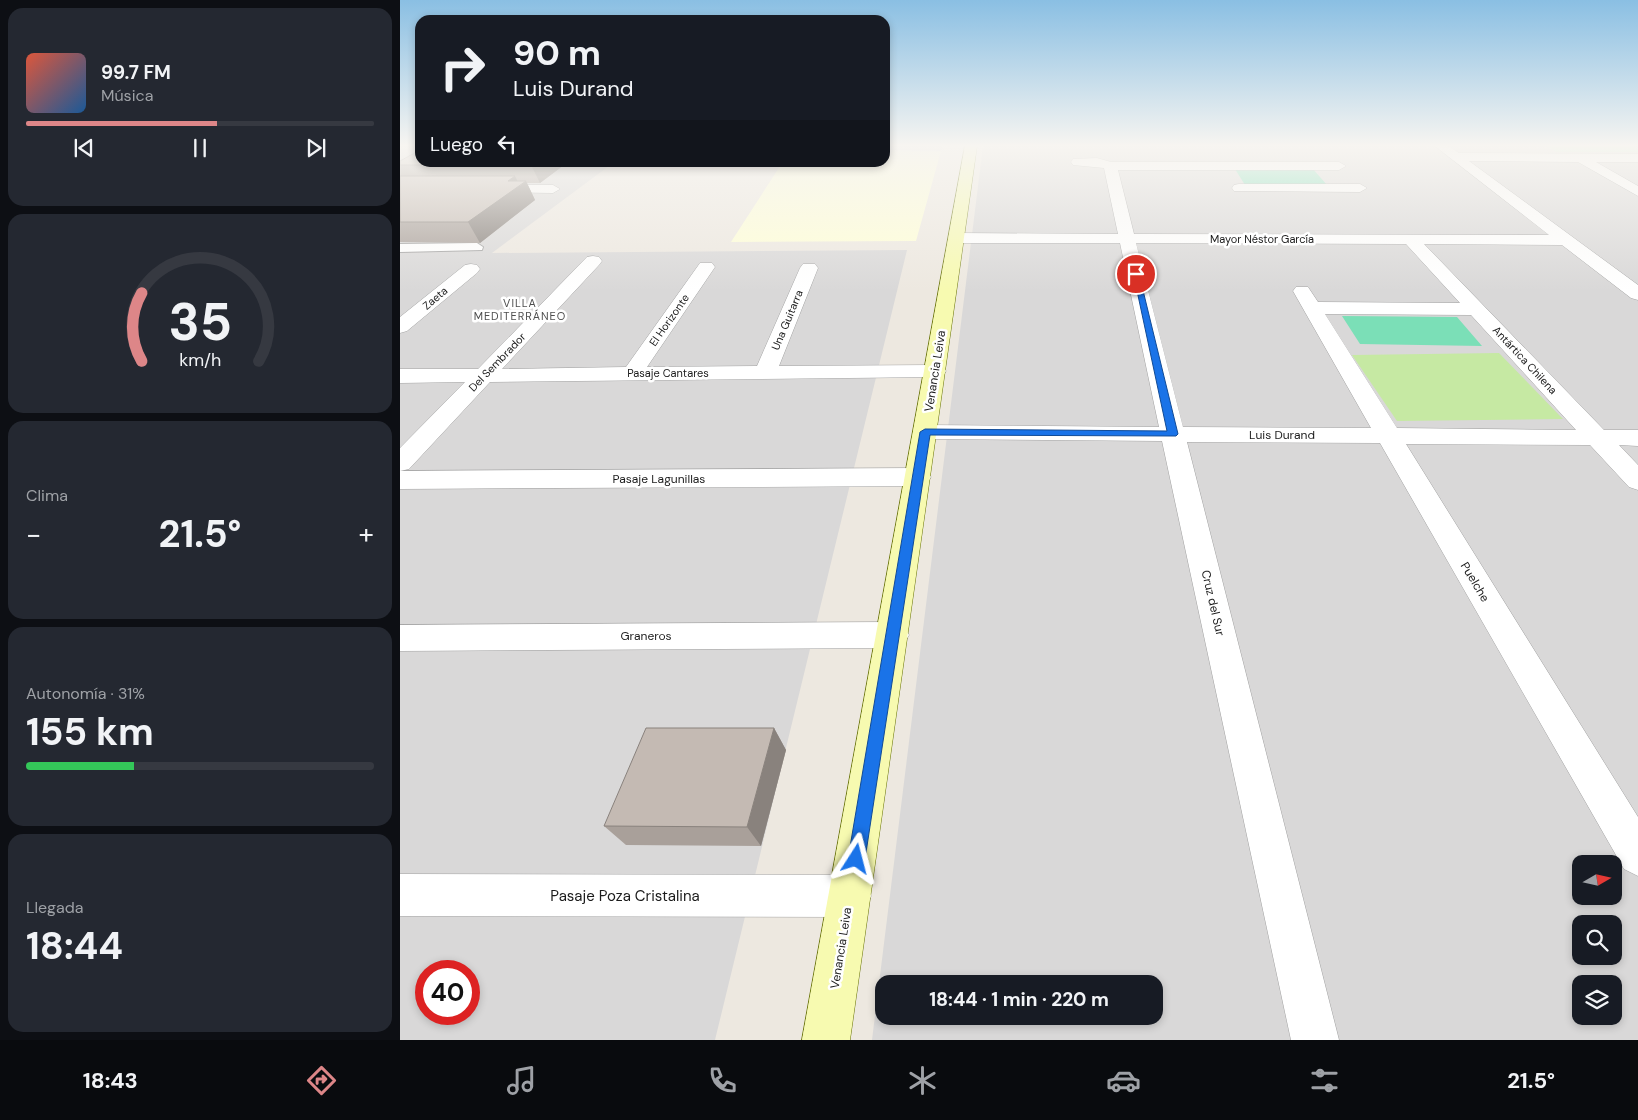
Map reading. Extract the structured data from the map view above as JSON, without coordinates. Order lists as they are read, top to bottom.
{
  "streets": {
    "street": [
      "Mayor Néstor García",
      "Zaeta",
      "El Horizonte",
      "Una Guitarra",
      "Antártica Chilena",
      "Del Sembrador",
      "Venancia Leiva",
      "Pasaje Cantares",
      "Luis Durand",
      "Pasaje Lagunillas",
      "Puelche",
      "Cruz del Sur",
      "Graneros",
      "Pasaje Poza Cristalina"
    ]
  },
  "crossings": [
    ["Mayor Néstor García", "Antártica Chilena"],
    ["Mayor Néstor García", "Venancia Leiva"],
    ["Mayor Néstor García", "Cruz del Sur"],
    ["El Horizonte", "Pasaje Cantares"],
    ["Una Guitarra", "Pasaje Cantares"],
    ["Antártica Chilena", "Luis Durand"],
    ["Antártica Chilena", "Puelche"],
    ["Del Sembrador", "Pasaje Cantares"],
    ["Venancia Leiva", "Pasaje Cantares"],
    ["Venancia Leiva", "Luis Durand"],
    ["Venancia Leiva", "Pasaje Lagunillas"],
    ["Venancia Leiva", "Graneros"],
    ["Venancia Leiva", "Pasaje Poza Cristalina"],
    ["Luis Durand", "Puelche"],
    ["Luis Durand", "Cruz del Sur"]
  ],
  "districts": ["VILLA MEDITERRÁNEO"],
  "north": "right",
  "page": {
    "turn": ["90 m", "Luis Durand"],
    "song": ["99.7 FM", "Música"],
    "then": "Luego",
    "tile": [
      "Clima",
      ["Autonomía · 31%", "155 km"],
      ["Llegada", "18:44"]
    ],
    "heat": ["−", "21.5°", "+"],
    "limit": "40",
    "trip": "18:44 · 1 min · 220 m",
    "tabs": ["18:43", "21.5°"],
    "gauge": ["35", "km/h"]
  }
}
